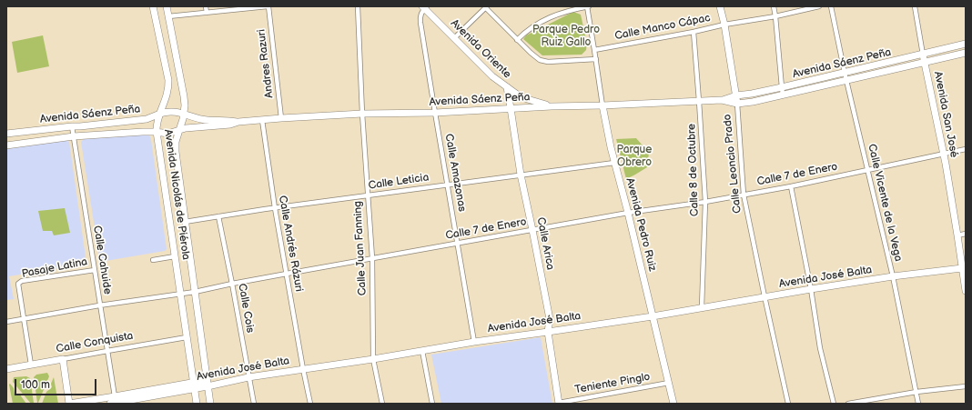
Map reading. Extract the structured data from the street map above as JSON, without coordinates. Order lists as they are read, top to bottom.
{
  "streets": {
    "main road": [
      "Avenida Oriente",
      "Avenida Sáenz Peña",
      "Avenida San José",
      "Calle Leoncio Prado",
      "Avenida Nicolás de Piérola",
      "Avenida Pedro Ruiz",
      "Calle Arica",
      "Avenida José Balta",
      "Calle Conquista"
    ],
    "street": [
      "Calle Manco Cápac",
      "Andres Razuri",
      "Calle 8 de Octubre",
      "Calle Amazonas",
      "Calle 7 de Enero",
      "Calle Leticia",
      "Calle Vicente de la Vega",
      "Calle Andrés Rázuri",
      "Calle Juan Fanning",
      "Calle Cahuide",
      "Pasaje Latina",
      "Calle Cois",
      "Teniente Pinglo"
    ]
  },
  "crossings": [
    ["Calle Manco Cápac", "Calle Leoncio Prado"],
    ["Calle Manco Cápac", "Calle 8 de Octubre"],
    ["Calle Manco Cápac", "Avenida Pedro Ruiz"],
    ["Avenida Oriente", "Avenida Sáenz Peña"],
    ["Avenida Oriente", "Calle Amazonas"],
    ["Avenida Oriente", "Calle Arica"],
    ["Andres Razuri", "Avenida Sáenz Peña"],
    ["Avenida Sáenz Peña", "Avenida San José"],
    ["Avenida Sáenz Peña", "Calle Leoncio Prado"],
    ["Avenida Sáenz Peña", "Calle 8 de Octubre"],
    ["Avenida Sáenz Peña", "Calle Amazonas"],
    ["Avenida Sáenz Peña", "Avenida Nicolás de Piérola"],
    ["Avenida Sáenz Peña", "Calle Vicente de la Vega"],
    ["Avenida Sáenz Peña", "Avenida Pedro Ruiz"],
    ["Avenida Sáenz Peña", "Calle Andrés Rázuri"],
    ["Avenida Sáenz Peña", "Calle Arica"],
    ["Avenida Sáenz Peña", "Calle Juan Fanning"],
    ["Avenida Sáenz Peña", "Calle Cahuide"],
    ["Avenida San José", "Calle 7 de Enero"],
    ["Avenida San José", "Avenida José Balta"],
    ["Calle Leoncio Prado", "Calle 7 de Enero"],
    ["Calle Leoncio Prado", "Avenida José Balta"],
    ["Calle 8 de Octubre", "Calle 7 de Enero"],
    ["Calle 8 de Octubre", "Avenida José Balta"],
    ["Calle Amazonas", "Calle 7 de Enero"],
    ["Calle Amazonas", "Calle Leticia"],
    ["Calle Amazonas", "Avenida José Balta"],
    ["Calle 7 de Enero", "Avenida Nicolás de Piérola"],
    ["Calle 7 de Enero", "Calle Vicente de la Vega"],
    ["Calle 7 de Enero", "Avenida Pedro Ruiz"],
    ["Calle 7 de Enero", "Calle Andrés Rázuri"],
    ["Calle 7 de Enero", "Calle Arica"],
    ["Calle 7 de Enero", "Calle Juan Fanning"],
    ["Calle 7 de Enero", "Calle Cahuide"],
    ["Calle 7 de Enero", "Pasaje Latina"],
    ["Calle 7 de Enero", "Calle Cois"],
    ["Calle Leticia", "Avenida Nicolás de Piérola"],
    ["Calle Leticia", "Avenida Pedro Ruiz"],
    ["Calle Leticia", "Calle Andrés Rázuri"],
    ["Calle Leticia", "Calle Arica"],
    ["Calle Leticia", "Calle Juan Fanning"],
    ["Calle Leticia", "Calle Cois"],
    ["Avenida Nicolás de Piérola", "Avenida José Balta"],
    ["Avenida Nicolás de Piérola", "Calle Conquista"],
    ["Calle Vicente de la Vega", "Avenida José Balta"],
    ["Avenida Pedro Ruiz", "Avenida José Balta"],
    ["Avenida Pedro Ruiz", "Teniente Pinglo"],
    ["Calle Andrés Rázuri", "Avenida José Balta"],
    ["Calle Arica", "Avenida José Balta"],
    ["Calle Arica", "Teniente Pinglo"],
    ["Calle Juan Fanning", "Avenida José Balta"],
    ["Calle Cahuide", "Pasaje Latina"],
    ["Calle Cahuide", "Avenida José Balta"],
    ["Calle Cahuide", "Calle Conquista"],
    ["Avenida José Balta", "Calle Cois"]
  ],
  "parks": ["Parque Pedro Ruiz Gallo", "Parque Obrero"],
  "scale_bar": "100 m"
}
